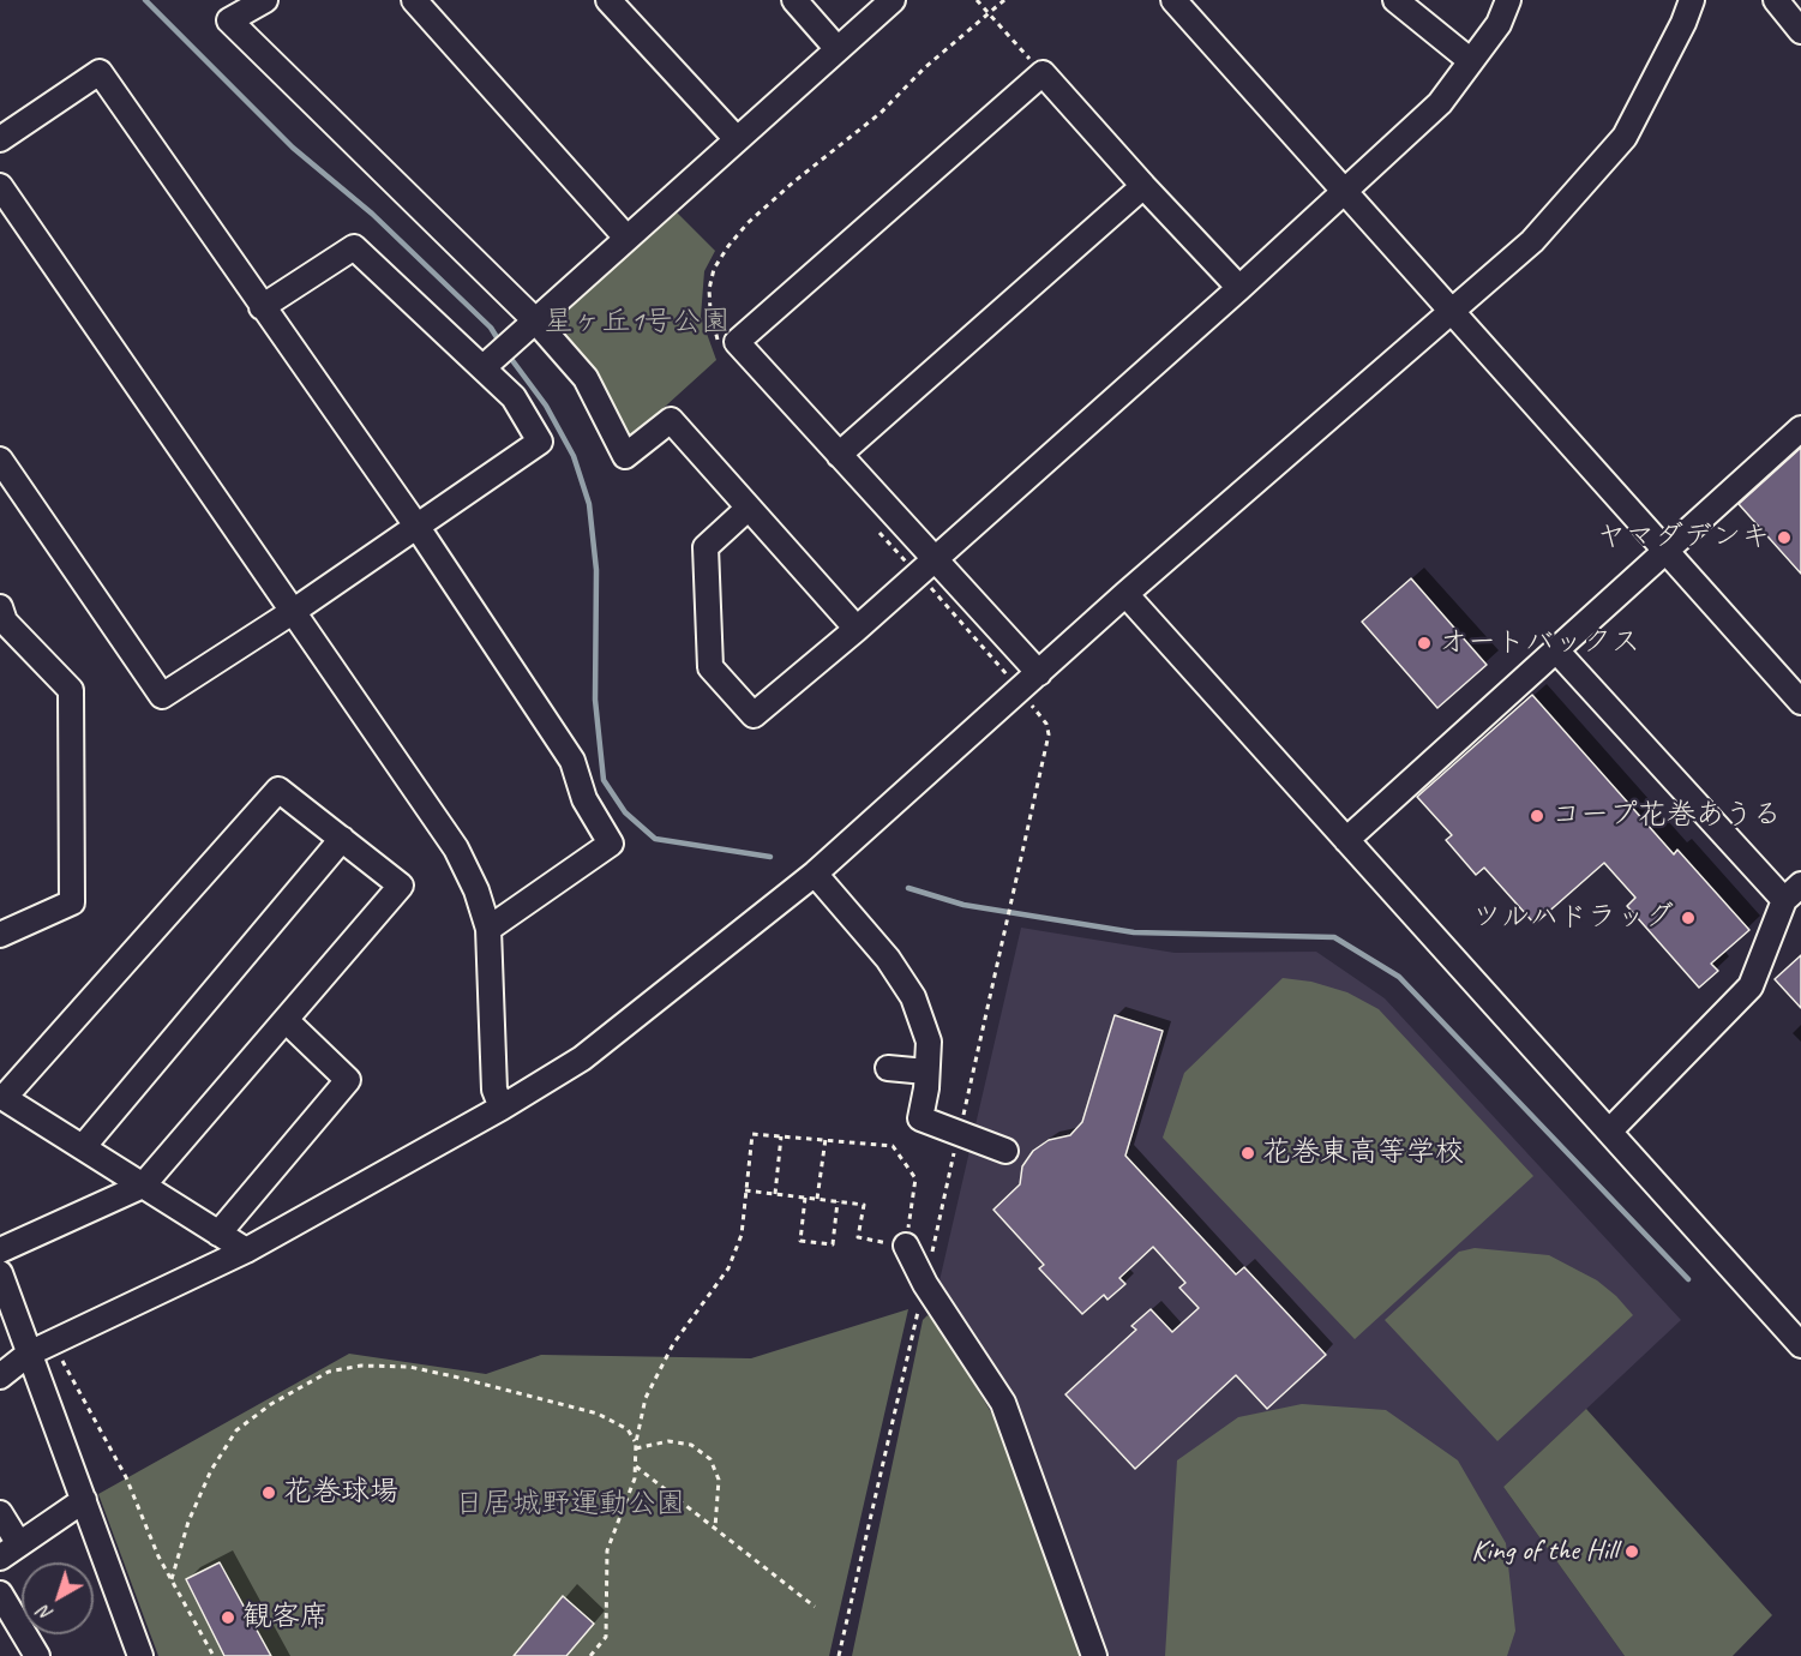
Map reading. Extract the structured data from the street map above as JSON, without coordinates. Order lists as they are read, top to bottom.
{
  "parks": ["星ヶ丘1号公園", "日居城野運動公園"],
  "places": [
    "ヤマダデンキ",
    "オートバックス",
    "コープ花巻あうる",
    "ツルハドラッグ",
    "花巻東高等学校",
    "花巻球場",
    "King of the Hill",
    "観客席"
  ],
  "north": "bottom left"
}
